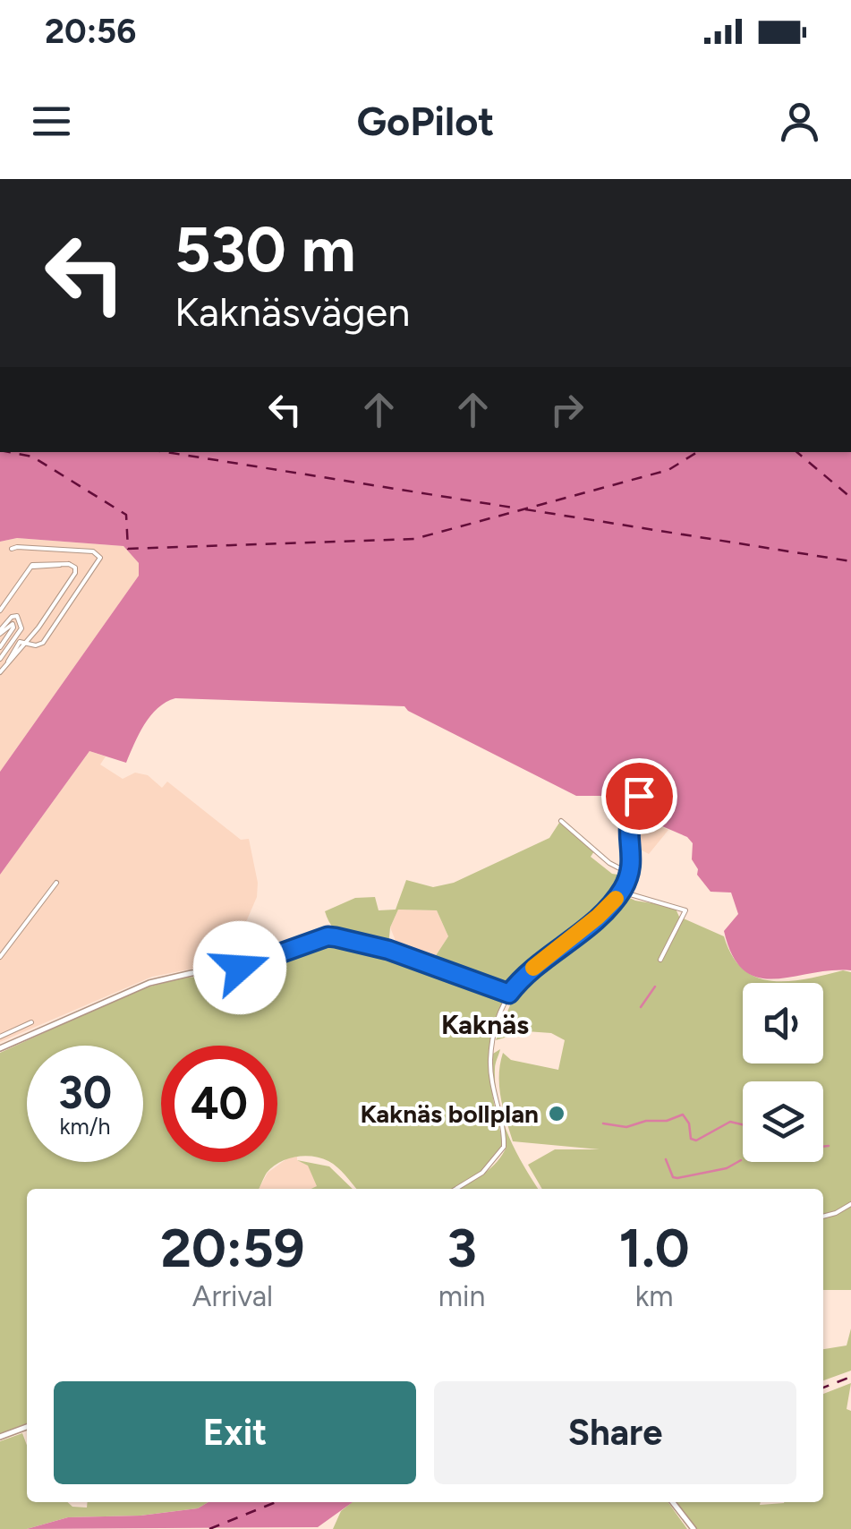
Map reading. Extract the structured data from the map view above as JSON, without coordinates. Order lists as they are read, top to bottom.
{
  "districts": ["Kaknäs"],
  "places": ["Kaknäs bollplan"],
  "page": {
    "status": "20:56",
    "header": "GoPilot",
    "turn": ["530 m", "Kaknäsvägen"],
    "speed": "30 km/h",
    "limit": "40",
    "eta": [
      "20:59",
      "Arrival",
      "3",
      "min",
      "1.0",
      "km"
    ],
    "buttons": ["Exit", "Share"]
  }
}
